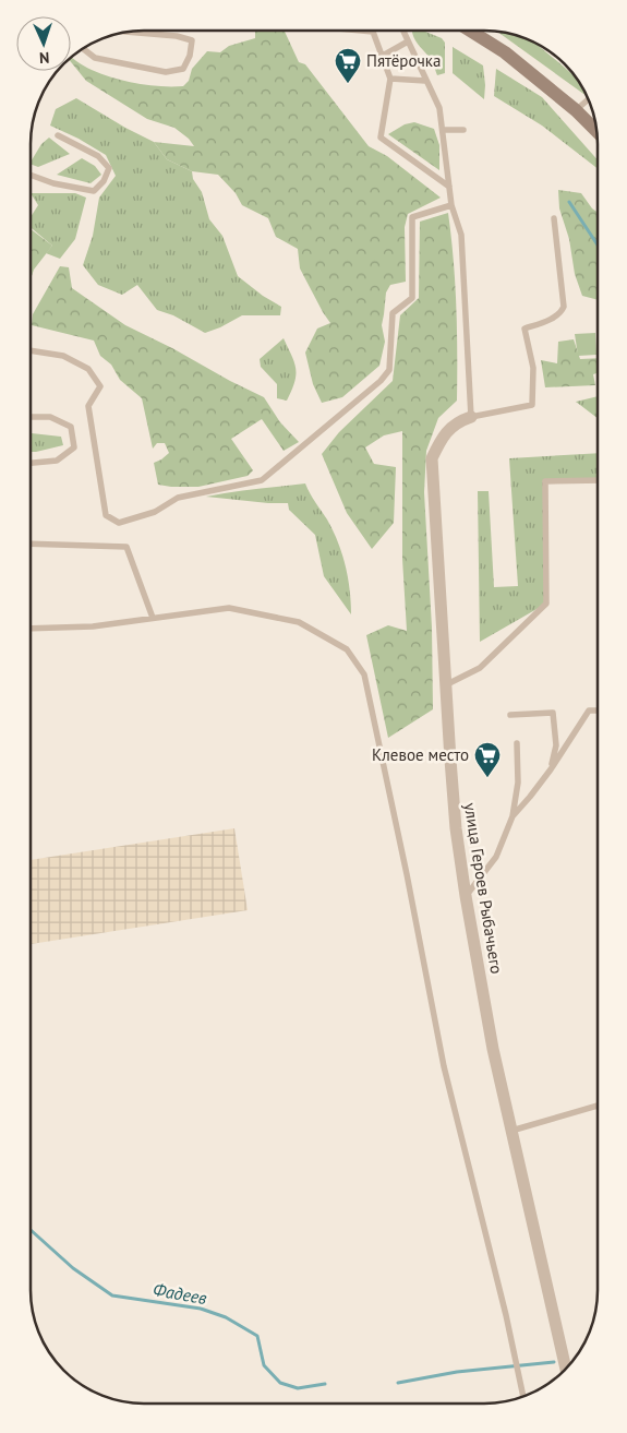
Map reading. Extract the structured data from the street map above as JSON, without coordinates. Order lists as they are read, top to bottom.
{
  "streets": {
    "street": ["улица Героев Рыбачьего"]
  },
  "water": ["Фадеев"],
  "places": {
    "supermarket": ["Пятёрочка", "Клевое место"]
  },
  "north": "bottom"
}
